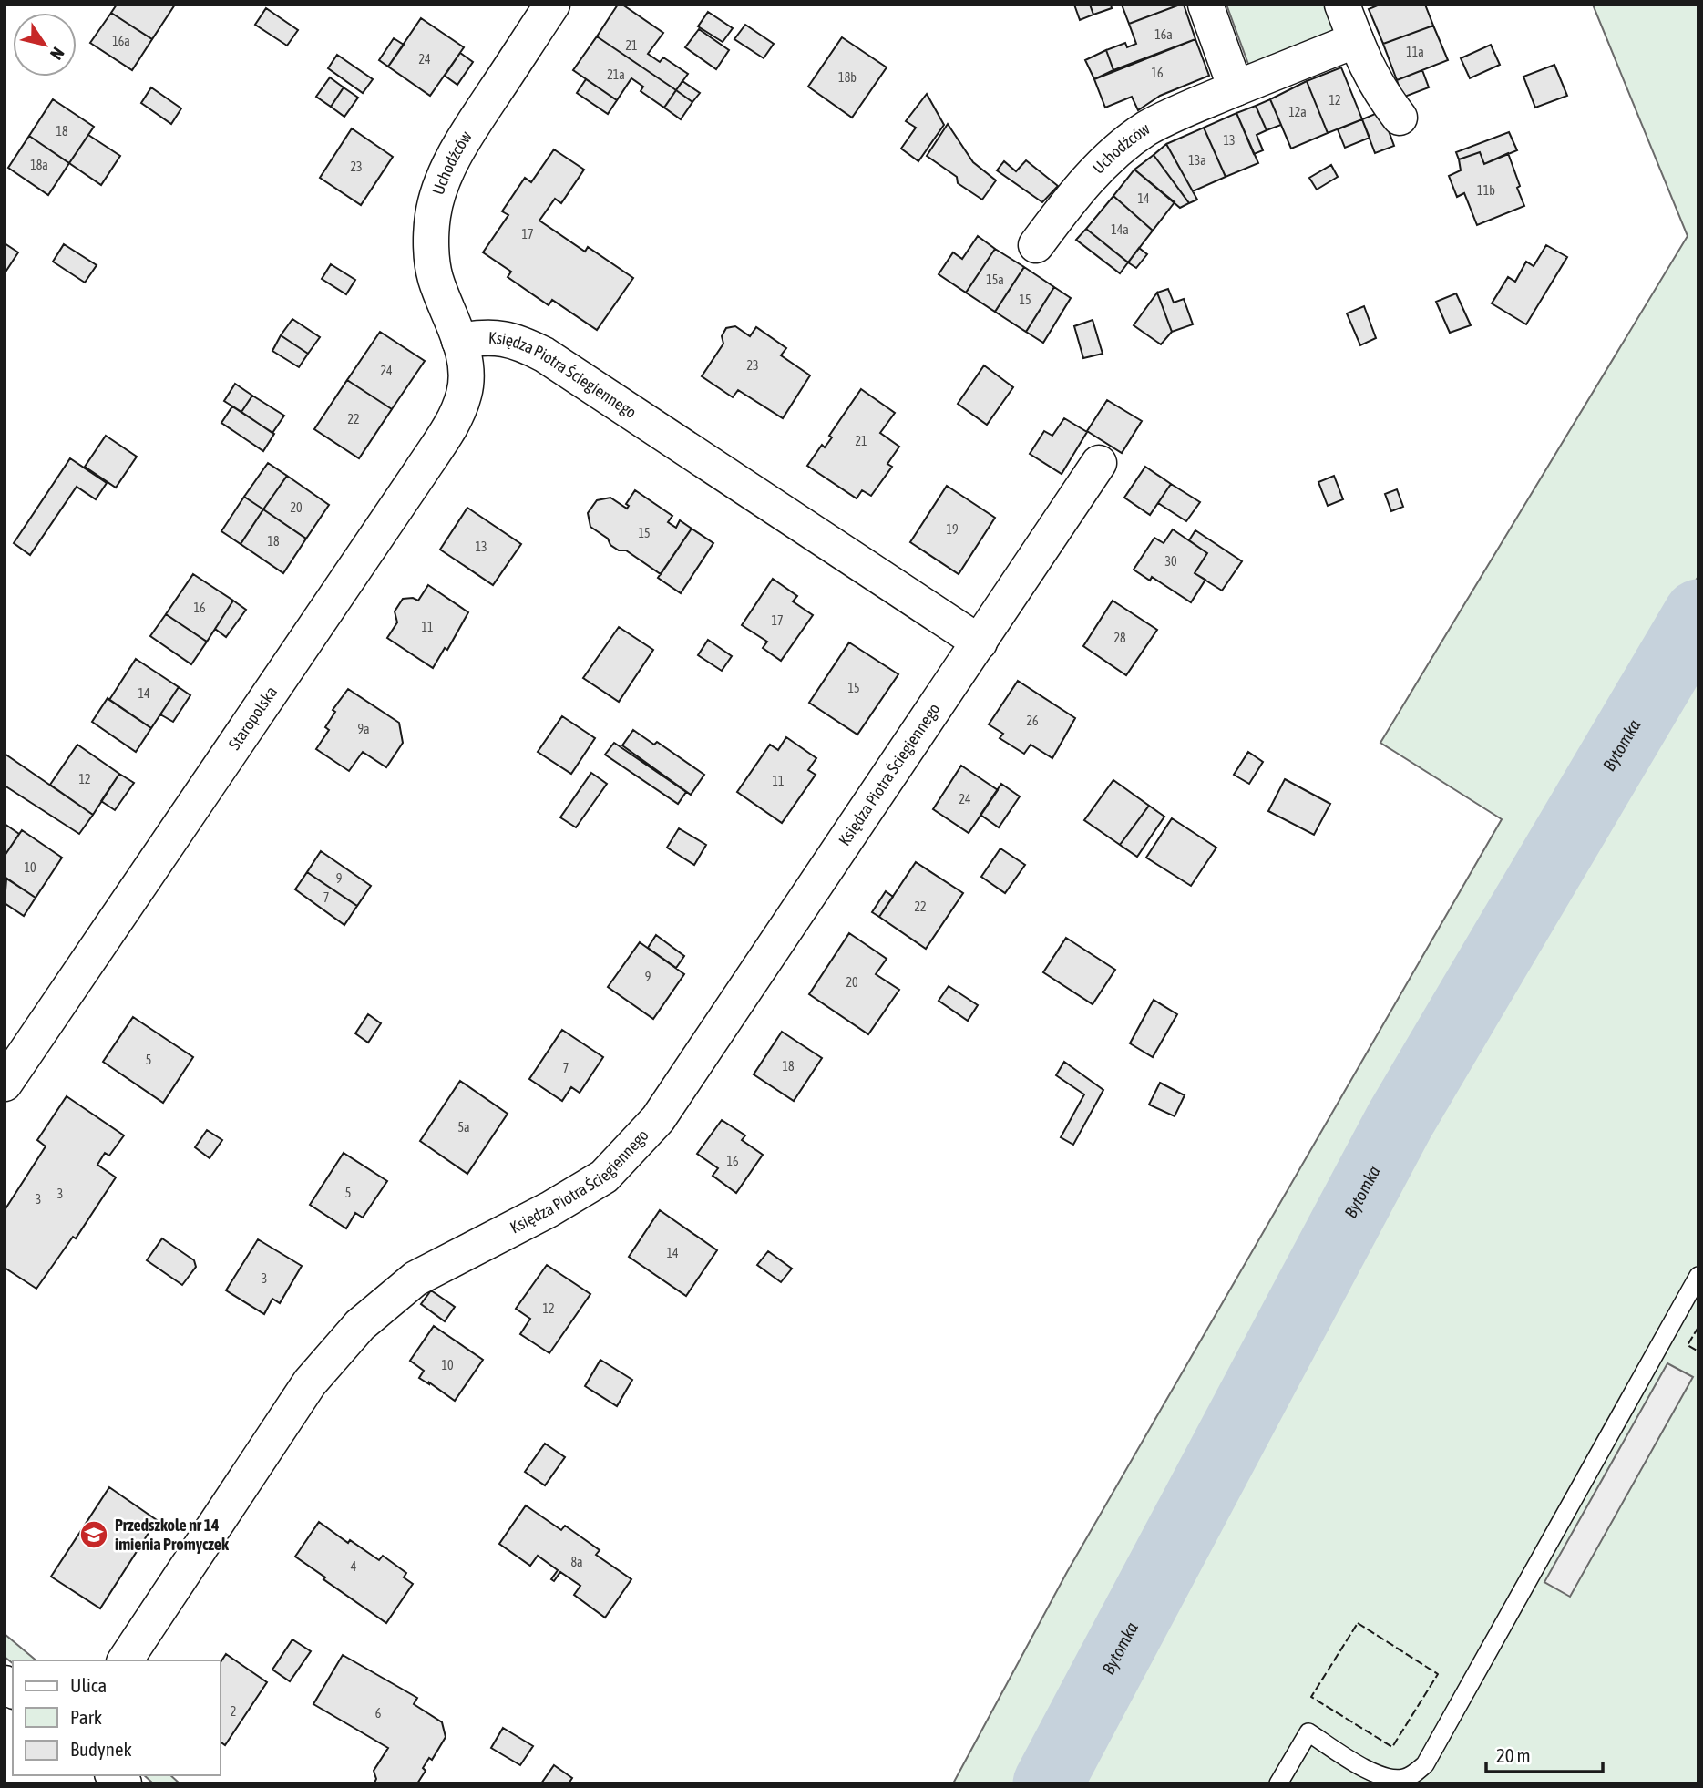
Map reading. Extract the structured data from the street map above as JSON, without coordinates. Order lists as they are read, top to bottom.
{
  "streets": {
    "street": ["Uchodźców", "Księdza Piotra Ściegiennego", "Staropolska"]
  },
  "crossings": [
    ["Uchodźców", "Księdza Piotra Ściegiennego"],
    ["Uchodźców", "Staropolska"],
    ["Księdza Piotra Ściegiennego", "Staropolska"]
  ],
  "water": ["Bytomka"],
  "places": {
    "school or university": ["Przedszkole nr 14 imienia Promyczek"]
  },
  "house_numbers": [
    "16a",
    "16a",
    "21",
    "11a",
    "24",
    "16",
    "21a",
    "18b",
    "12",
    "12a",
    "18",
    "13",
    "13a",
    "18a",
    "23",
    "11b",
    "14",
    "14a",
    "17",
    "15a",
    "15",
    "23",
    "24",
    "22",
    "21",
    "20",
    "19",
    "15",
    "18",
    "13",
    "30",
    "16",
    "17",
    "11",
    "28",
    "15",
    "14",
    "26",
    "9a",
    "12",
    "11",
    "24",
    "10",
    "9",
    "7",
    "22",
    "9",
    "20",
    "5",
    "18",
    "7",
    "5a",
    "16",
    "5",
    "3",
    "3",
    "14",
    "3",
    "12",
    "10",
    "8a",
    "4",
    "2",
    "6"
  ],
  "legend": ["Ulica", "Park", "Budynek"],
  "scale_bar": "20 m",
  "north": "bottom right"
}
